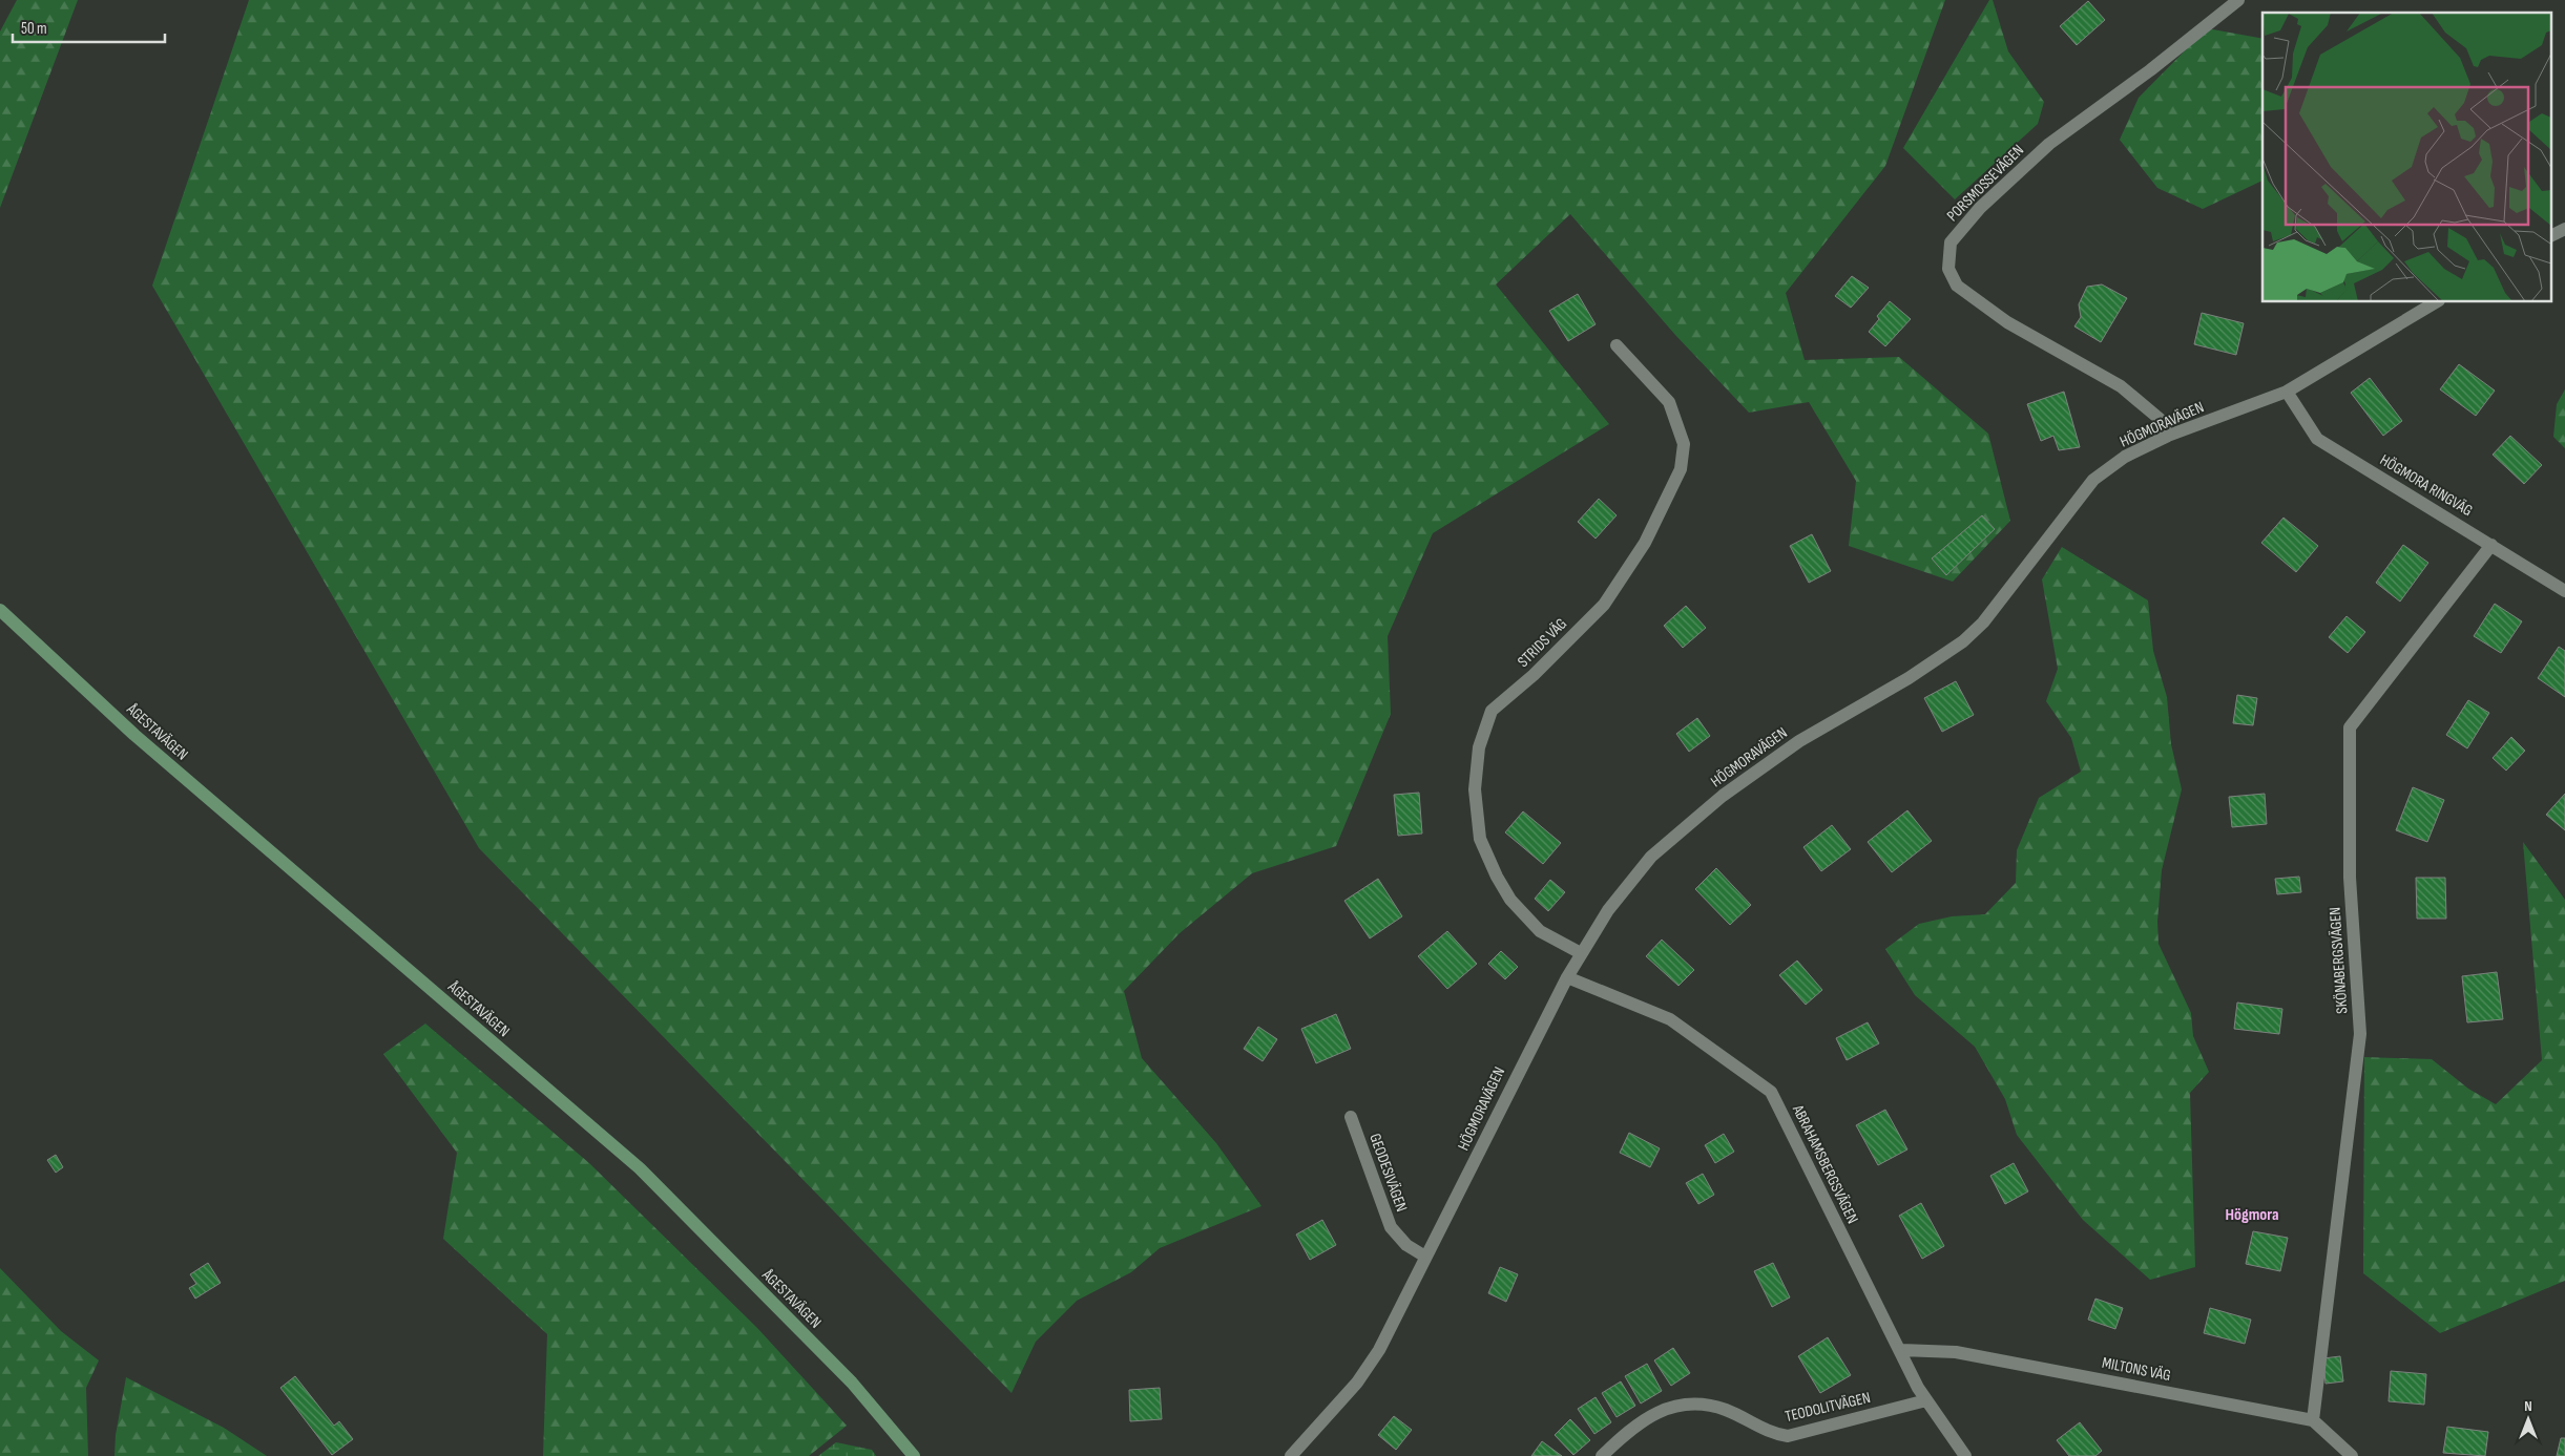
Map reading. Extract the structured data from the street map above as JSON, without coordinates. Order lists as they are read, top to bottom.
{
  "streets": {
    "main road": ["ÅGESTAVÄGEN"],
    "street": [
      "PORSMOSSEVÄGEN",
      "HÖGMORAVÄGEN",
      "HÖGMORA RINGVÄG",
      "STRIDS VÄG",
      "SKÖNABERGSVÄGEN",
      "ABRAHAMSBERGSVÄGEN",
      "GEODESIVÄGEN",
      "MILTONS VÄG",
      "TEODOLITVÄGEN"
    ]
  },
  "crossings": [
    ["PORSMOSSEVÄGEN", "HÖGMORAVÄGEN"],
    ["HÖGMORAVÄGEN", "HÖGMORA RINGVÄG"],
    ["HÖGMORAVÄGEN", "STRIDS VÄG"],
    ["HÖGMORAVÄGEN", "ABRAHAMSBERGSVÄGEN"],
    ["HÖGMORAVÄGEN", "GEODESIVÄGEN"],
    ["HÖGMORA RINGVÄG", "SKÖNABERGSVÄGEN"],
    ["SKÖNABERGSVÄGEN", "MILTONS VÄG"],
    ["ABRAHAMSBERGSVÄGEN", "MILTONS VÄG"],
    ["ABRAHAMSBERGSVÄGEN", "TEODOLITVÄGEN"]
  ],
  "districts": ["Högmora"],
  "scale_bar": "50 m",
  "north": "top"
}
